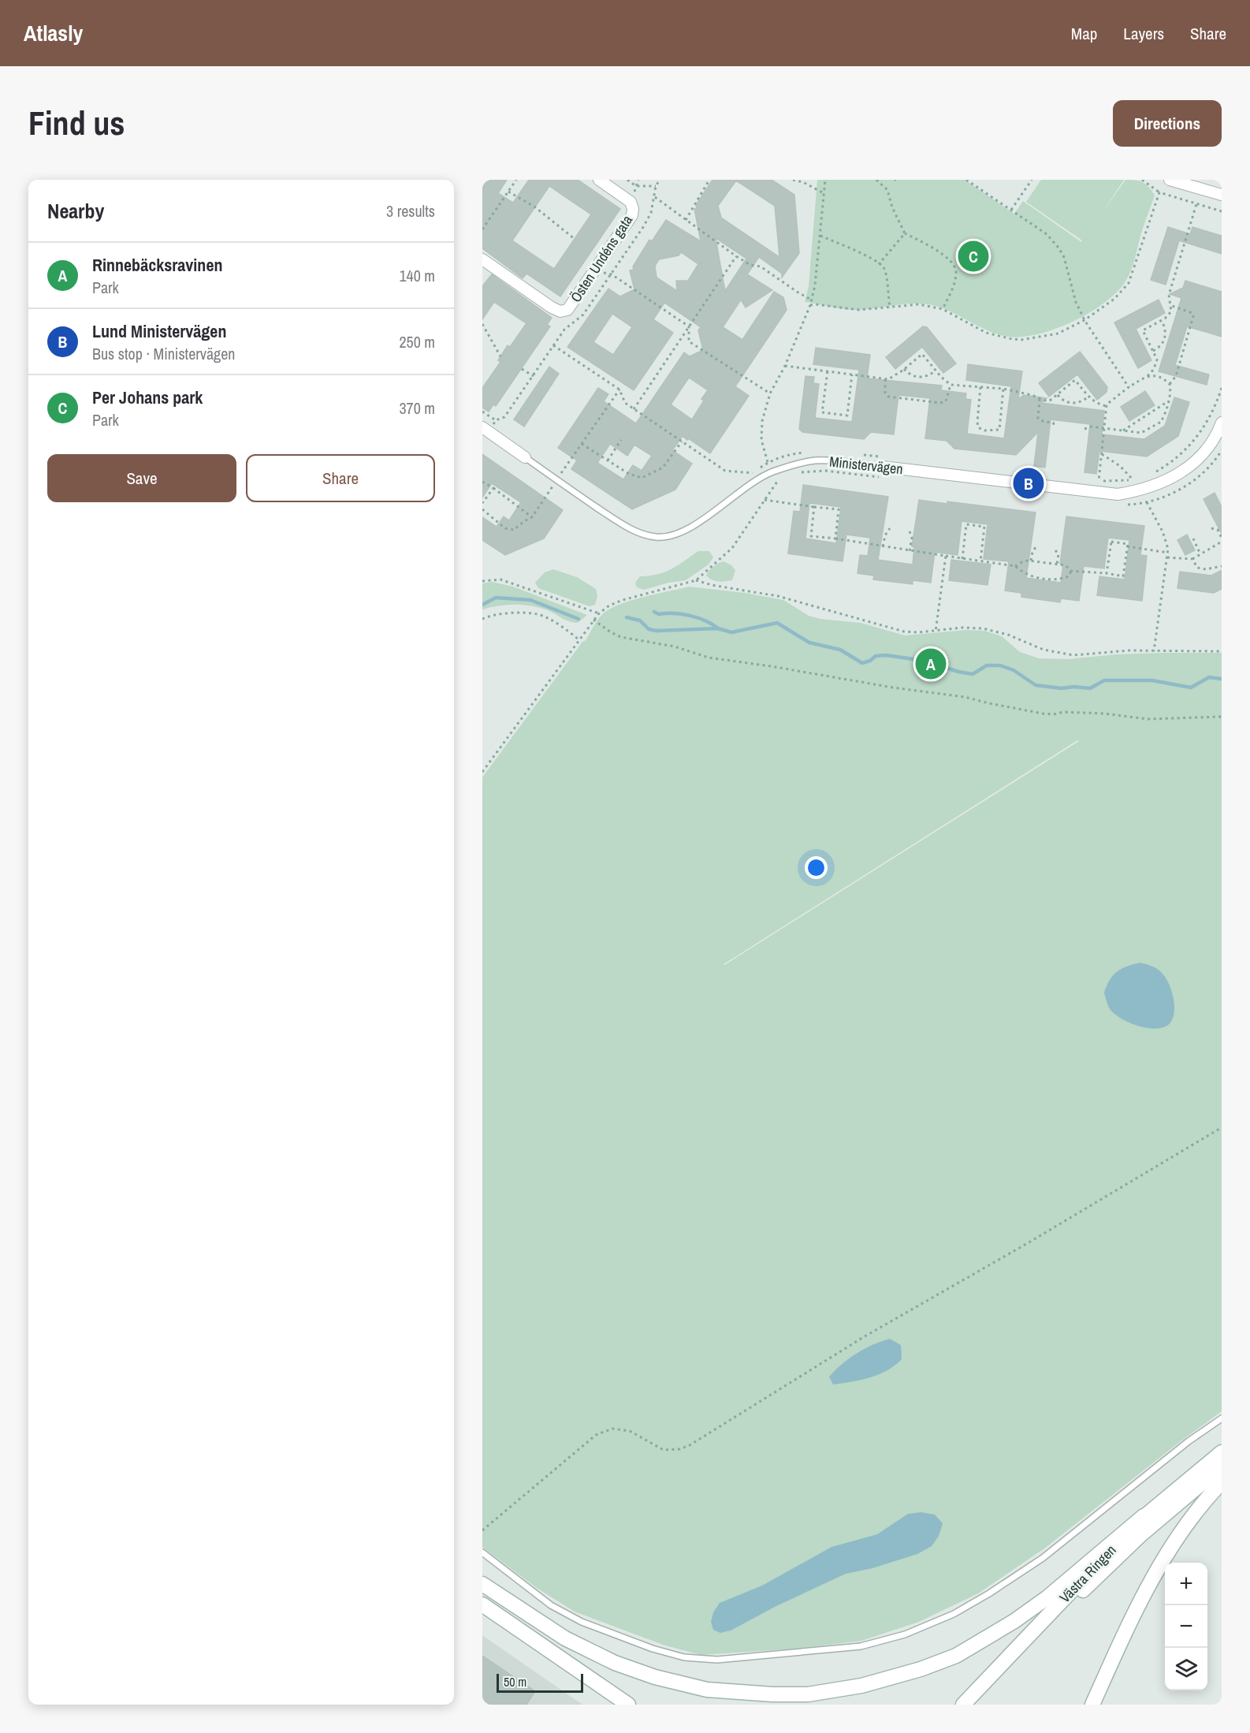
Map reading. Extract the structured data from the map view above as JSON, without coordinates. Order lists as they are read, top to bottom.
{
  "streets": {
    "main road": ["Västra Ringen"],
    "street": ["Östen Undéns gata", "Ministervägen"]
  },
  "scale_bar": "50 m",
  "page": {
    "header": "Atlasly",
    "nav": ["Map", "Layers", "Share"],
    "buttons": [
      "Directions",
      ["Save", "Share"]
    ],
    "title": "Find us",
    "heading": ["Nearby", "3 results"],
    "pins": ["C", "B", "A"],
    "list": [
      {
        "mark": "A",
        "name": "Rinnebäcksravinen",
        "note": "Park",
        "value": "140 m"
      },
      {
        "mark": "B",
        "name": "Lund Ministervägen",
        "note": "Bus stop · Ministervägen",
        "value": "250 m"
      },
      {
        "mark": "C",
        "name": "Per Johans park",
        "note": "Park",
        "value": "370 m"
      }
    ],
    "map_buttons": ["+", "−"],
    "scale": "50 m"
  }
}
